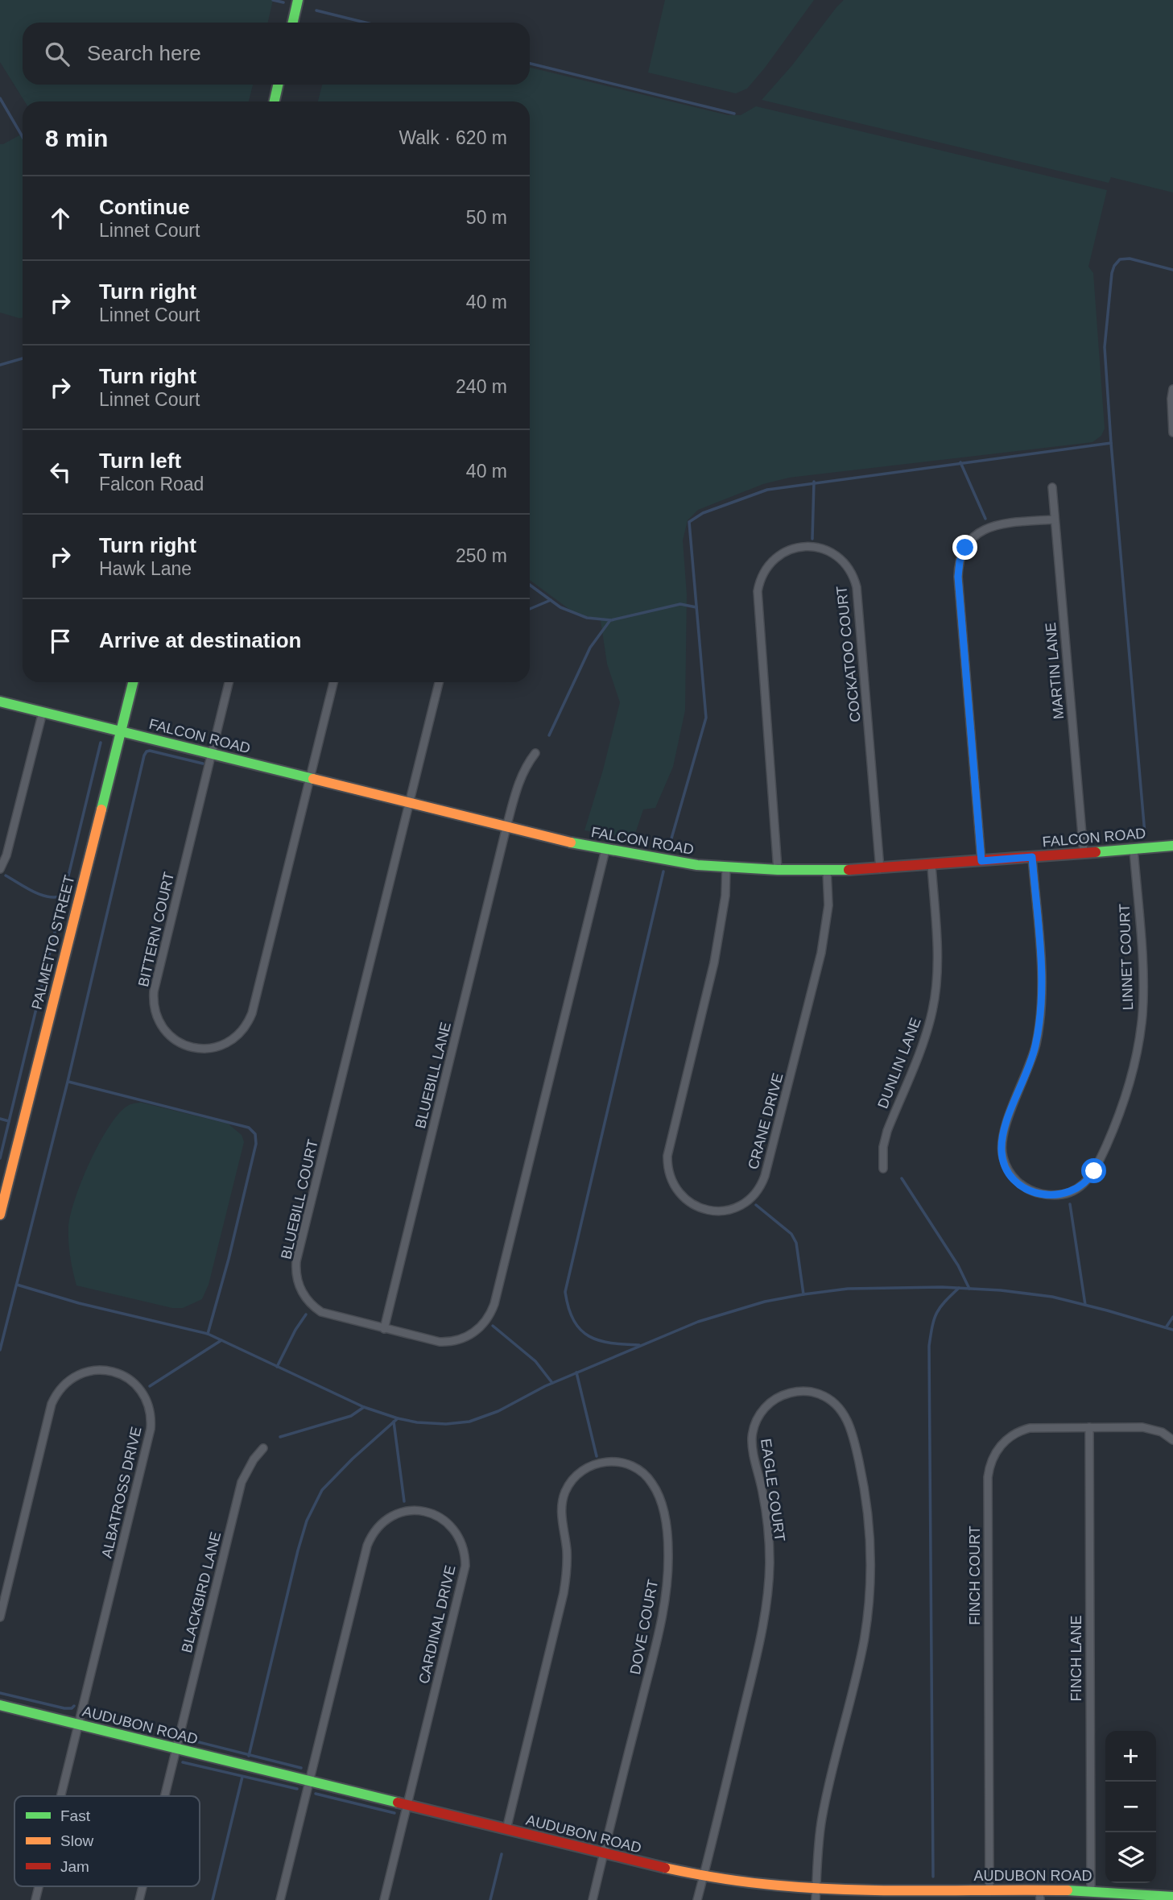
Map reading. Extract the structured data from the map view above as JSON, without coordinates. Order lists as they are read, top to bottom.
{
  "streets": {
    "street": [
      "COCKATOO COURT",
      "MARTIN LANE",
      "FALCON ROAD",
      "BITTERN COURT",
      "PALMETTO STREET",
      "LINNET COURT",
      "DUNLIN LANE",
      "BLUEBILL LANE",
      "CRANE DRIVE",
      "BLUEBILL COURT",
      "EAGLE COURT",
      "ALBATROSS DRIVE",
      "FINCH COURT",
      "BLACKBIRD LANE",
      "CARDINAL DRIVE",
      "DOVE COURT",
      "FINCH LANE",
      "AUDUBON ROAD"
    ]
  },
  "crossings": [
    ["COCKATOO COURT", "FALCON ROAD"],
    ["MARTIN LANE", "FALCON ROAD"],
    ["FALCON ROAD", "BITTERN COURT"],
    ["FALCON ROAD", "PALMETTO STREET"],
    ["FALCON ROAD", "LINNET COURT"],
    ["FALCON ROAD", "DUNLIN LANE"],
    ["FALCON ROAD", "BLUEBILL LANE"],
    ["FALCON ROAD", "CRANE DRIVE"],
    ["FALCON ROAD", "BLUEBILL COURT"],
    ["BLUEBILL LANE", "BLUEBILL COURT"],
    ["EAGLE COURT", "AUDUBON ROAD"],
    ["ALBATROSS DRIVE", "AUDUBON ROAD"],
    ["FINCH COURT", "FINCH LANE"],
    ["FINCH COURT", "AUDUBON ROAD"],
    ["BLACKBIRD LANE", "AUDUBON ROAD"],
    ["CARDINAL DRIVE", "AUDUBON ROAD"],
    ["DOVE COURT", "AUDUBON ROAD"],
    ["FINCH LANE", "AUDUBON ROAD"]
  ],
  "legend": ["Fast", "Slow", "Jam"],
  "page": {
    "search": "Search here",
    "heading": ["8 min", "Walk · 620 m"],
    "list": [
      ["Continue", "Linnet Court", "50 m"],
      ["Turn right", "Linnet Court", "40 m"],
      ["Turn right", "Linnet Court", "240 m"],
      ["Turn left", "Falcon Road", "40 m"],
      ["Turn right", "Hawk Lane", "250 m"],
      "Arrive at destination"
    ],
    "map_buttons": ["+", "−"]
  }
}
